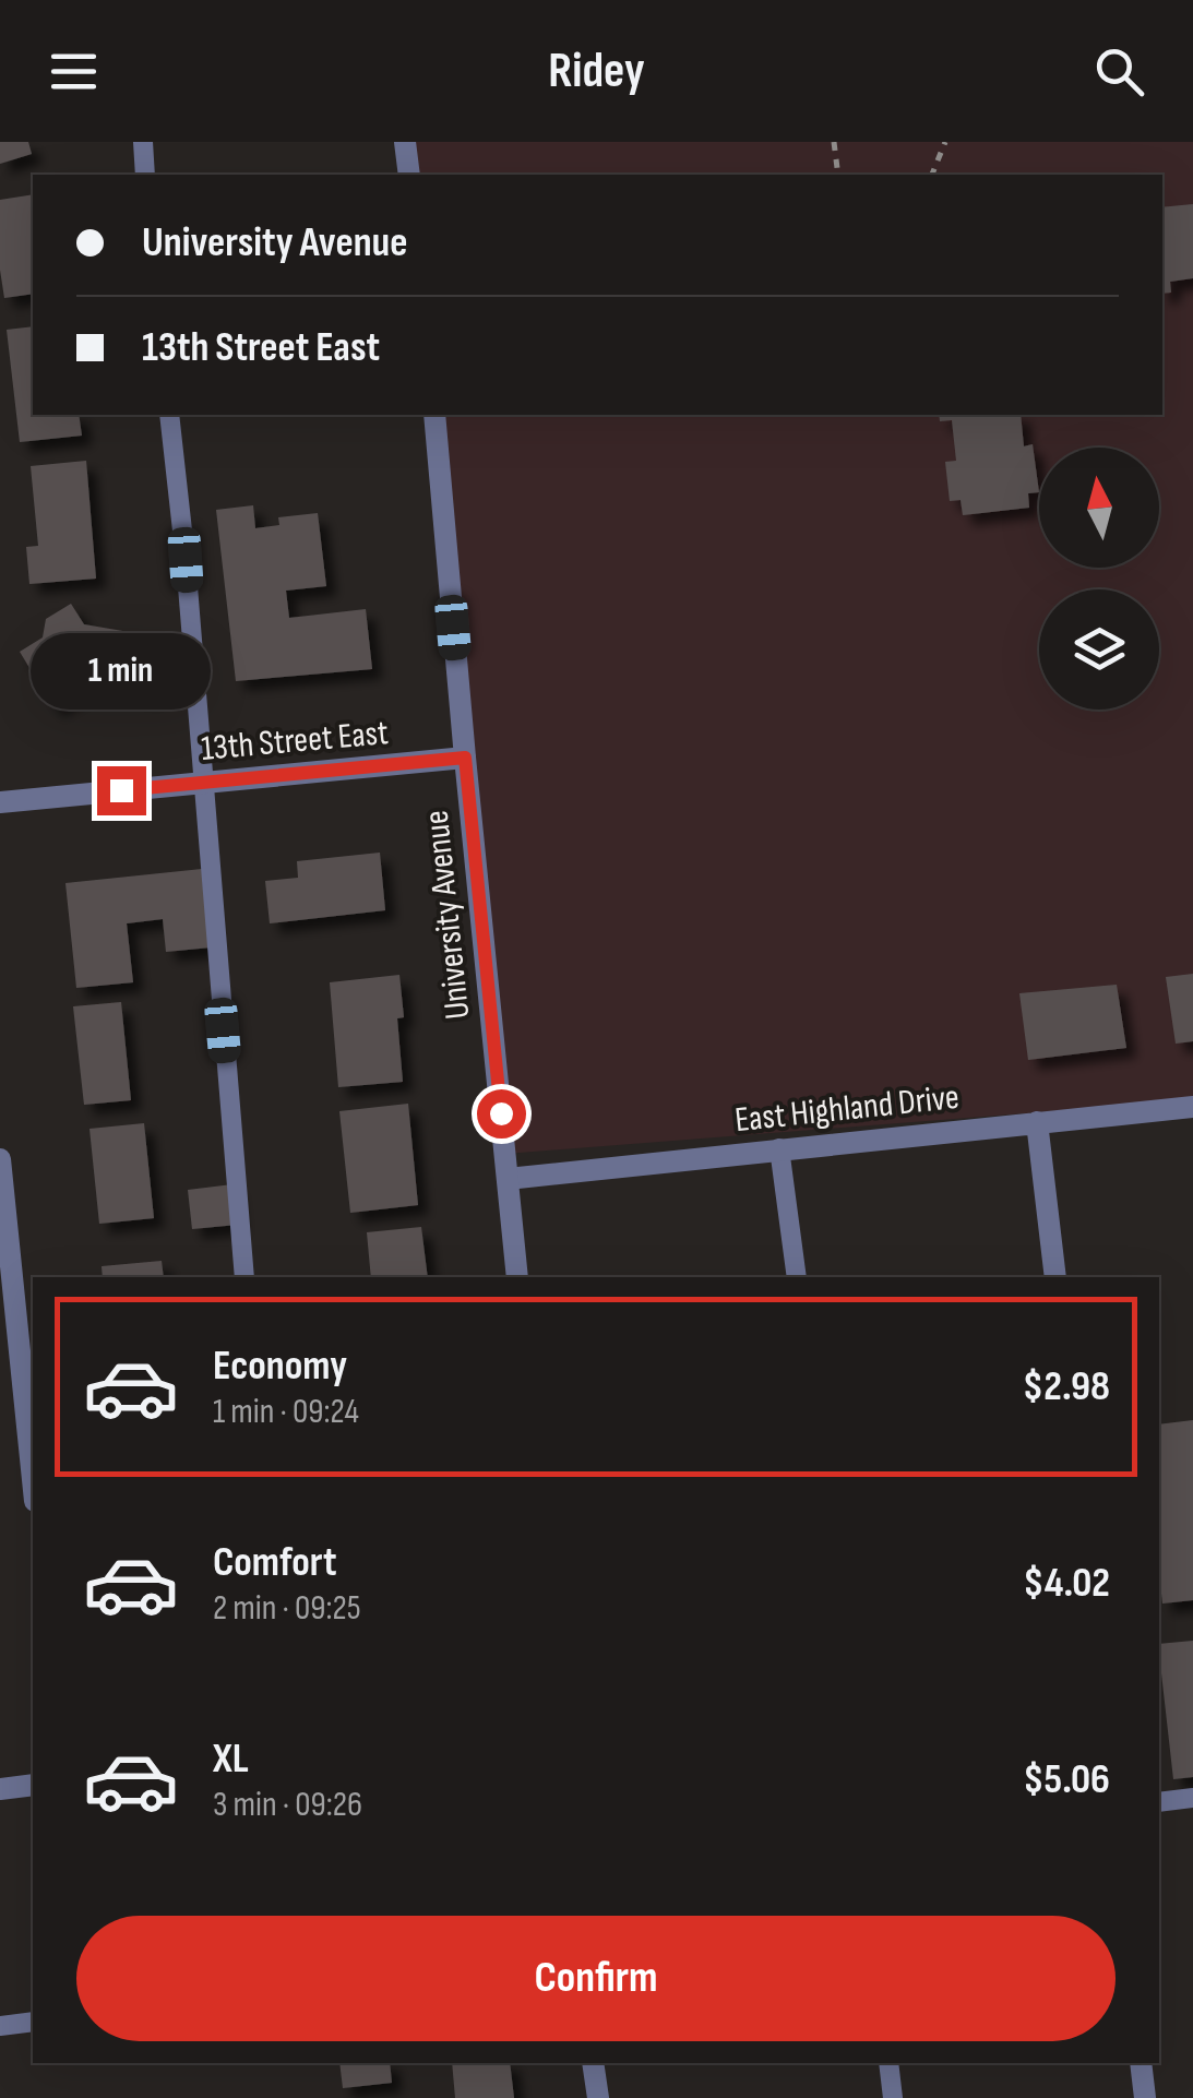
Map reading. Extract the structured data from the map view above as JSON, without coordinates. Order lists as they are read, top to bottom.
{
  "streets": {
    "street": ["13th Street East", "University Avenue", "East Highland Drive"]
  },
  "crossings": [
    ["13th Street East", "University Avenue"],
    ["University Avenue", "East Highland Drive"]
  ],
  "north": "top",
  "page": {
    "header": "Ridey",
    "banner": ["University Avenue", "13th Street East"],
    "bubble": "1 min",
    "list": [
      {
        "name": "Economy",
        "note": "1 min · 09:24",
        "value": "$2.98"
      },
      {
        "name": "Comfort",
        "note": "2 min · 09:25",
        "value": "$4.02"
      },
      {
        "name": "XL",
        "note": "3 min · 09:26",
        "value": "$5.06"
      }
    ],
    "buttons": "Confirm"
  }
}
